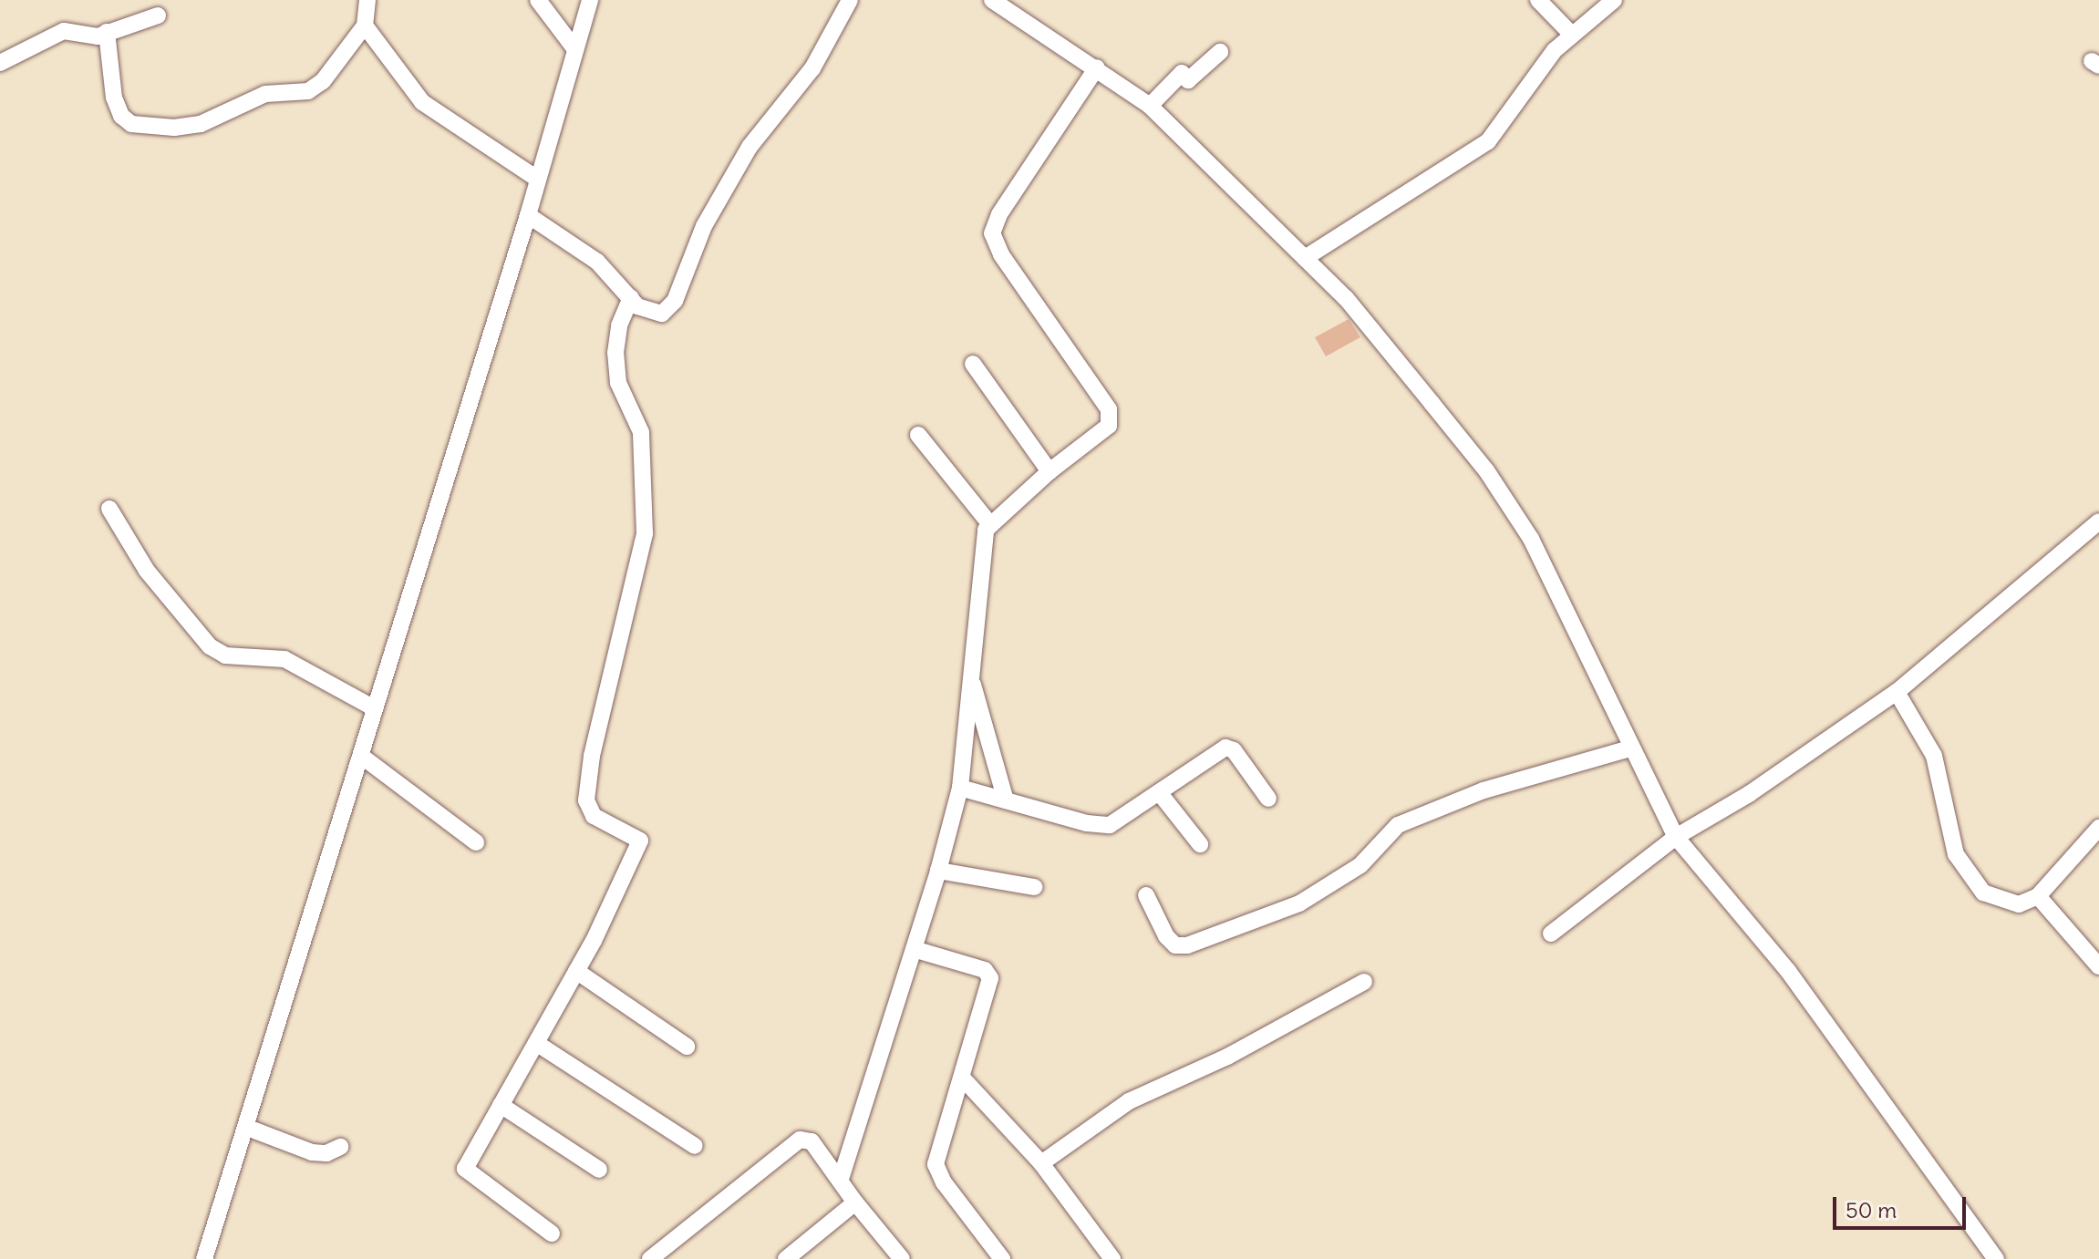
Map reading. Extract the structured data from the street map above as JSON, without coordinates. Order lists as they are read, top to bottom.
{
  "scale_bar": "50 m"
}
